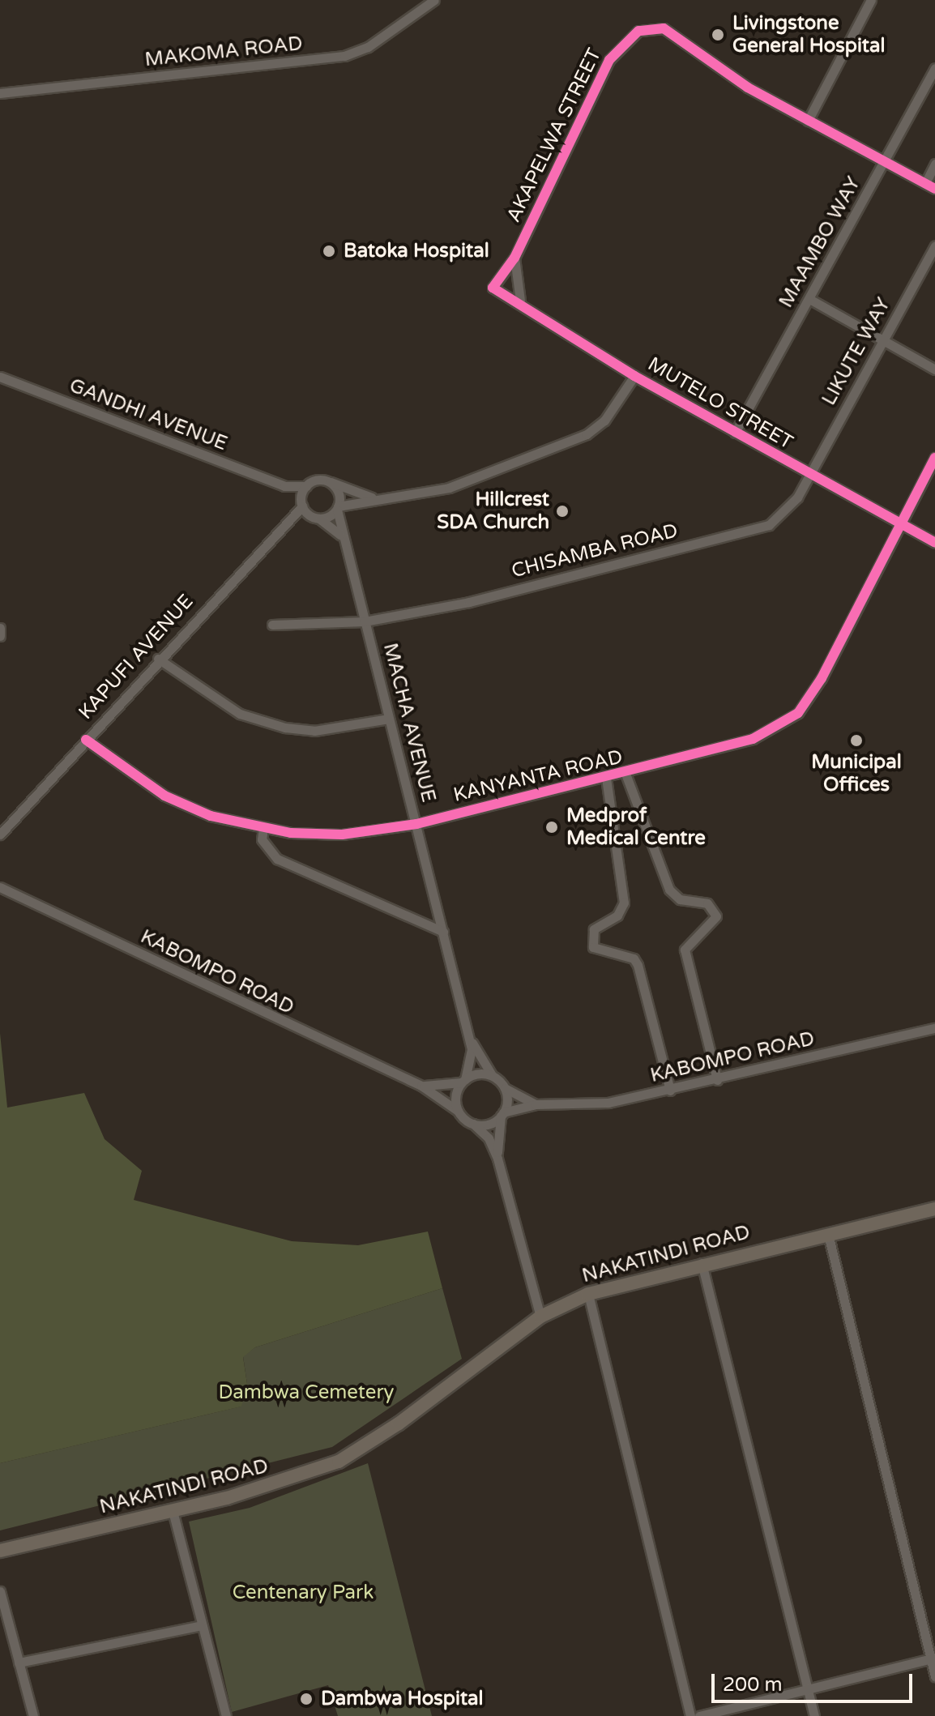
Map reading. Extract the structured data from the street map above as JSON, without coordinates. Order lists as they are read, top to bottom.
{
  "streets": {
    "highway": ["NAKATINDI ROAD"],
    "street": [
      "MAKOMA ROAD",
      "AKAPELWA STREET",
      "MAAMBO WAY",
      "LIKUTE WAY",
      "MUTELO STREET",
      "GANDHI AVENUE",
      "CHISAMBA ROAD",
      "KAPUFI AVENUE",
      "MACHA AVENUE",
      "KANYANTA ROAD",
      "KABOMPO ROAD"
    ]
  },
  "crossings": [
    ["AKAPELWA STREET", "MAAMBO WAY"],
    ["AKAPELWA STREET", "MUTELO STREET"],
    ["MAAMBO WAY", "MUTELO STREET"],
    ["LIKUTE WAY", "MUTELO STREET"],
    ["LIKUTE WAY", "CHISAMBA ROAD"],
    ["MUTELO STREET", "CHISAMBA ROAD"],
    ["MUTELO STREET", "KANYANTA ROAD"],
    ["GANDHI AVENUE", "KAPUFI AVENUE"],
    ["GANDHI AVENUE", "MACHA AVENUE"],
    ["CHISAMBA ROAD", "MACHA AVENUE"],
    ["KAPUFI AVENUE", "MACHA AVENUE"],
    ["KAPUFI AVENUE", "KANYANTA ROAD"],
    ["MACHA AVENUE", "KANYANTA ROAD"],
    ["MACHA AVENUE", "KABOMPO ROAD"]
  ],
  "parks": ["Dambwa Cemetery", "Centenary Park"],
  "places": [
    "Livingstone General Hospital",
    "Batoka Hospital",
    "Hillcrest SDA Church",
    "Municipal Offices",
    "Medprof Medical Centre",
    "Dambwa Hospital"
  ],
  "scale_bar": "200 m"
}
